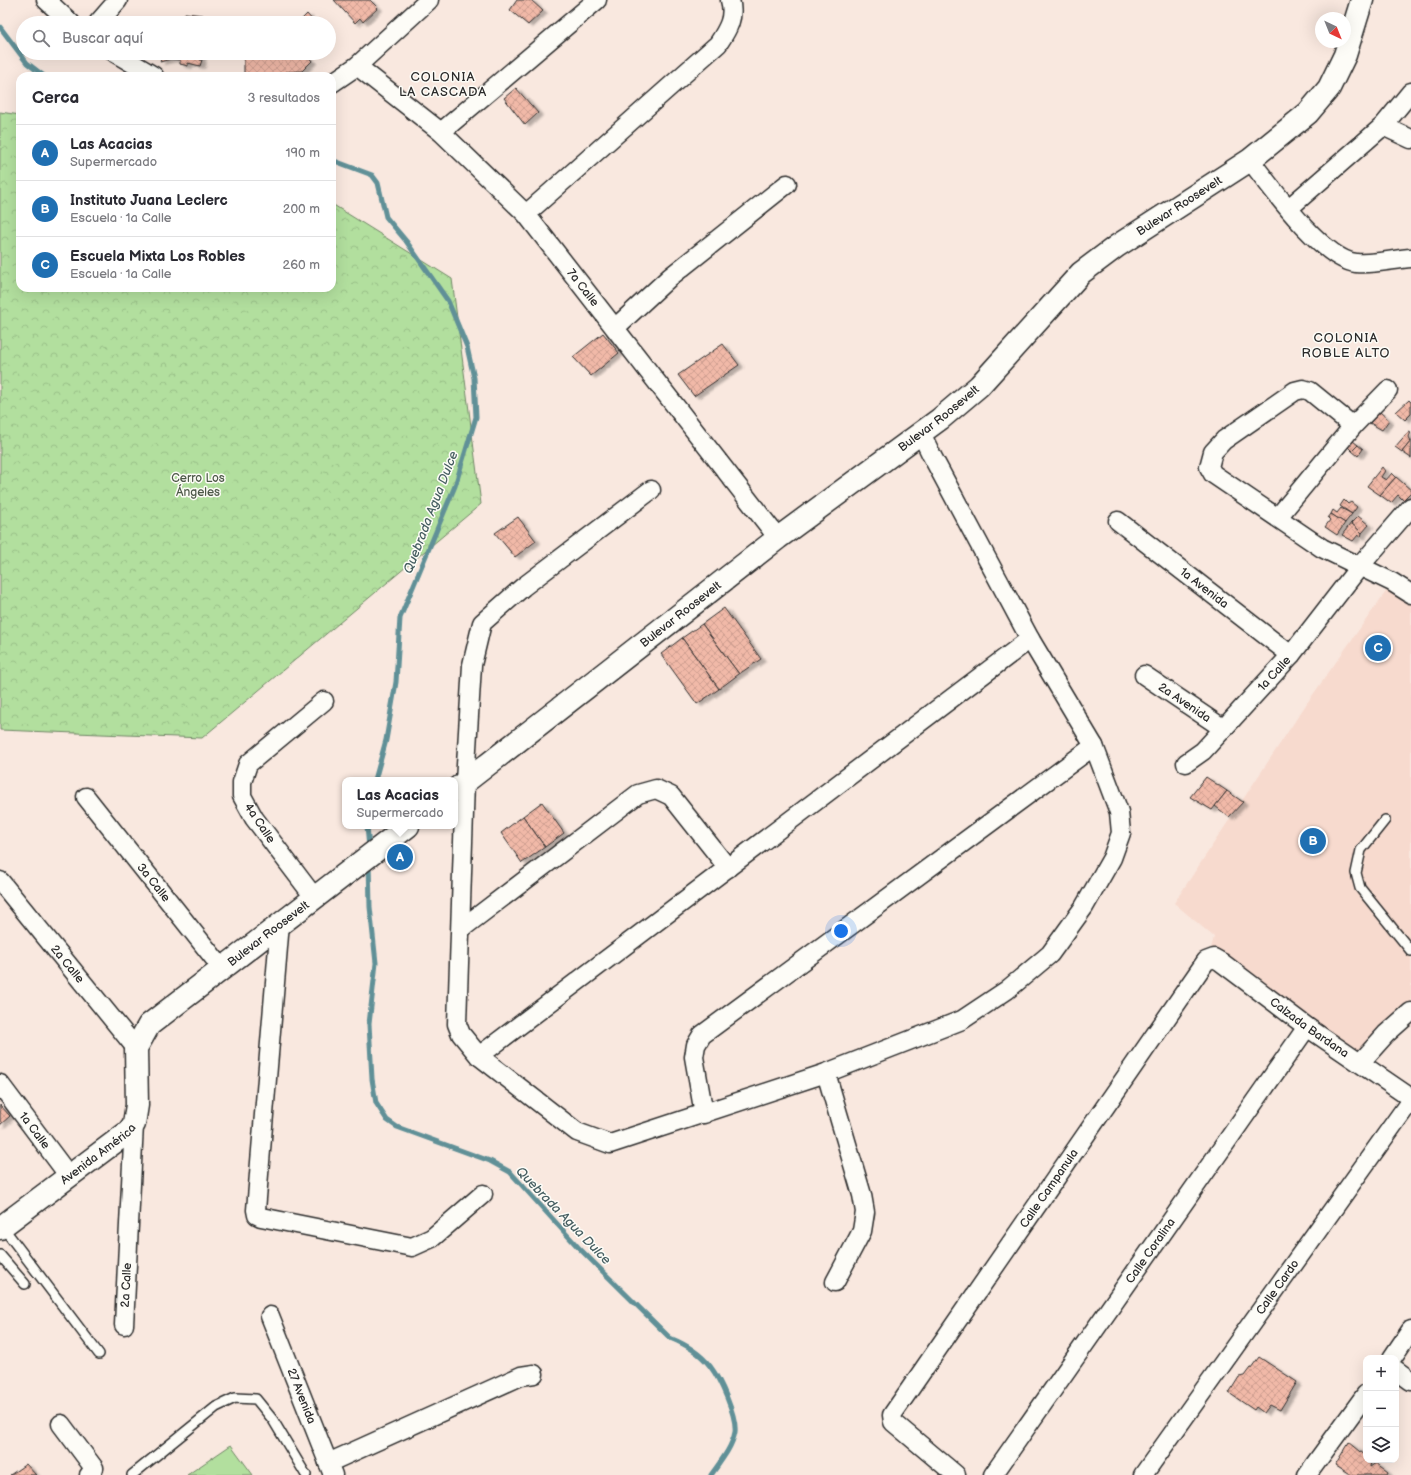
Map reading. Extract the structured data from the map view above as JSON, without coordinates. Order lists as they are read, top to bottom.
{
  "streets": {
    "main road": ["Bulevar Roosevelt", "Avenida América"],
    "street": [
      "7a Calle",
      "1a Avenida",
      "1a Calle",
      "2a Avenida",
      "4a Calle",
      "3a Calle",
      "2a Calle",
      "Calzada Bardana",
      "Calle Campanula",
      "Calle Coralina",
      "Calle Cardo",
      "27 Avenida"
    ]
  },
  "crossings": [
    ["Bulevar Roosevelt", "7a Calle"],
    ["Bulevar Roosevelt", "4a Calle"],
    ["Bulevar Roosevelt", "3a Calle"],
    ["Bulevar Roosevelt", "2a Calle"],
    ["Bulevar Roosevelt", "Avenida América"],
    ["1a Avenida", "1a Calle"],
    ["1a Calle", "2a Avenida"],
    ["1a Calle", "Avenida América"],
    ["2a Calle", "Avenida América"],
    ["Calzada Bardana", "Calle Campanula"],
    ["Calzada Bardana", "Calle Coralina"],
    ["Calzada Bardana", "Calle Cardo"]
  ],
  "districts": ["COLONIA LA CASCADA", "COLONIA ROBLE ALTO"],
  "water": ["Quebrada Agua Dulce"],
  "parks": ["Cerro Los Ángeles"],
  "north": "bottom right",
  "page": {
    "search": "Buscar aquí",
    "heading": ["Cerca", "3 resultados"],
    "list": [
      {
        "mark": "A",
        "name": "Las Acacias",
        "note": "Supermercado",
        "value": "190 m"
      },
      {
        "mark": "B",
        "name": "Instituto Juana Leclerc",
        "note": "Escuela · 1a Calle",
        "value": "200 m"
      },
      {
        "mark": "C",
        "name": "Escuela Mixta Los Robles",
        "note": "Escuela · 1a Calle",
        "value": "260 m"
      }
    ],
    "pins": ["C", "B", "A"],
    "popup": ["Las Acacias", "Supermercado"],
    "map_buttons": ["+", "−"]
  }
}
